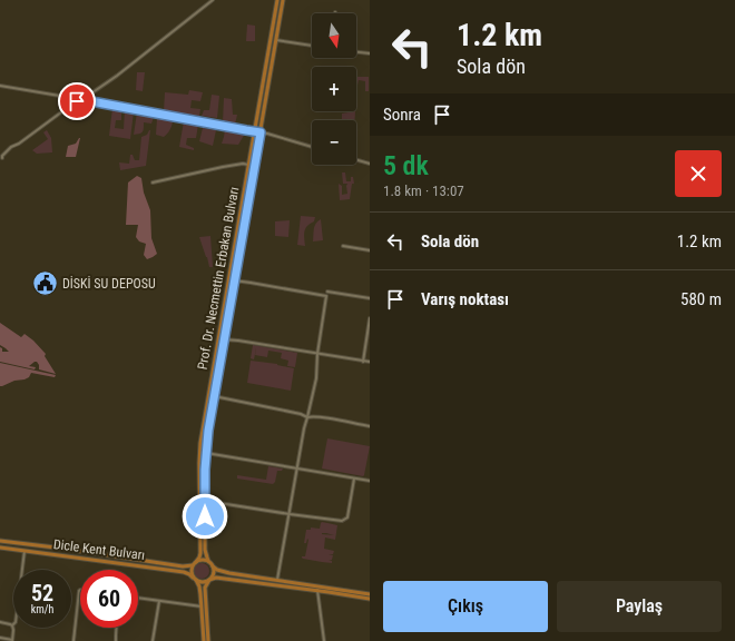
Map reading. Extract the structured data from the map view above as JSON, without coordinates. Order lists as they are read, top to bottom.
{
  "streets": {
    "main road": ["Prof. Dr. Necmettin Erbakan Bulvarı", "Dicle Kent Bulvarı"]
  },
  "crossings": [
    ["Prof. Dr. Necmettin Erbakan Bulvarı", "Dicle Kent Bulvarı"]
  ],
  "places": {
    "public building": ["DİSKİ SU DEPOSU"]
  },
  "north": "bottom",
  "page": {
    "turn": ["1.2 km", "Sola dön"],
    "map_buttons": ["+", "−"],
    "then": "Sonra",
    "heading": ["5 dk", "1.8 km · 13:07"],
    "list": [
      {
        "name": "Sola dön",
        "value": "1.2 km"
      },
      {
        "name": "Varış noktası",
        "value": "580 m"
      }
    ],
    "speed": "52 km/h",
    "limit": "60",
    "buttons": ["Çıkış", "Paylaş"]
  }
}
